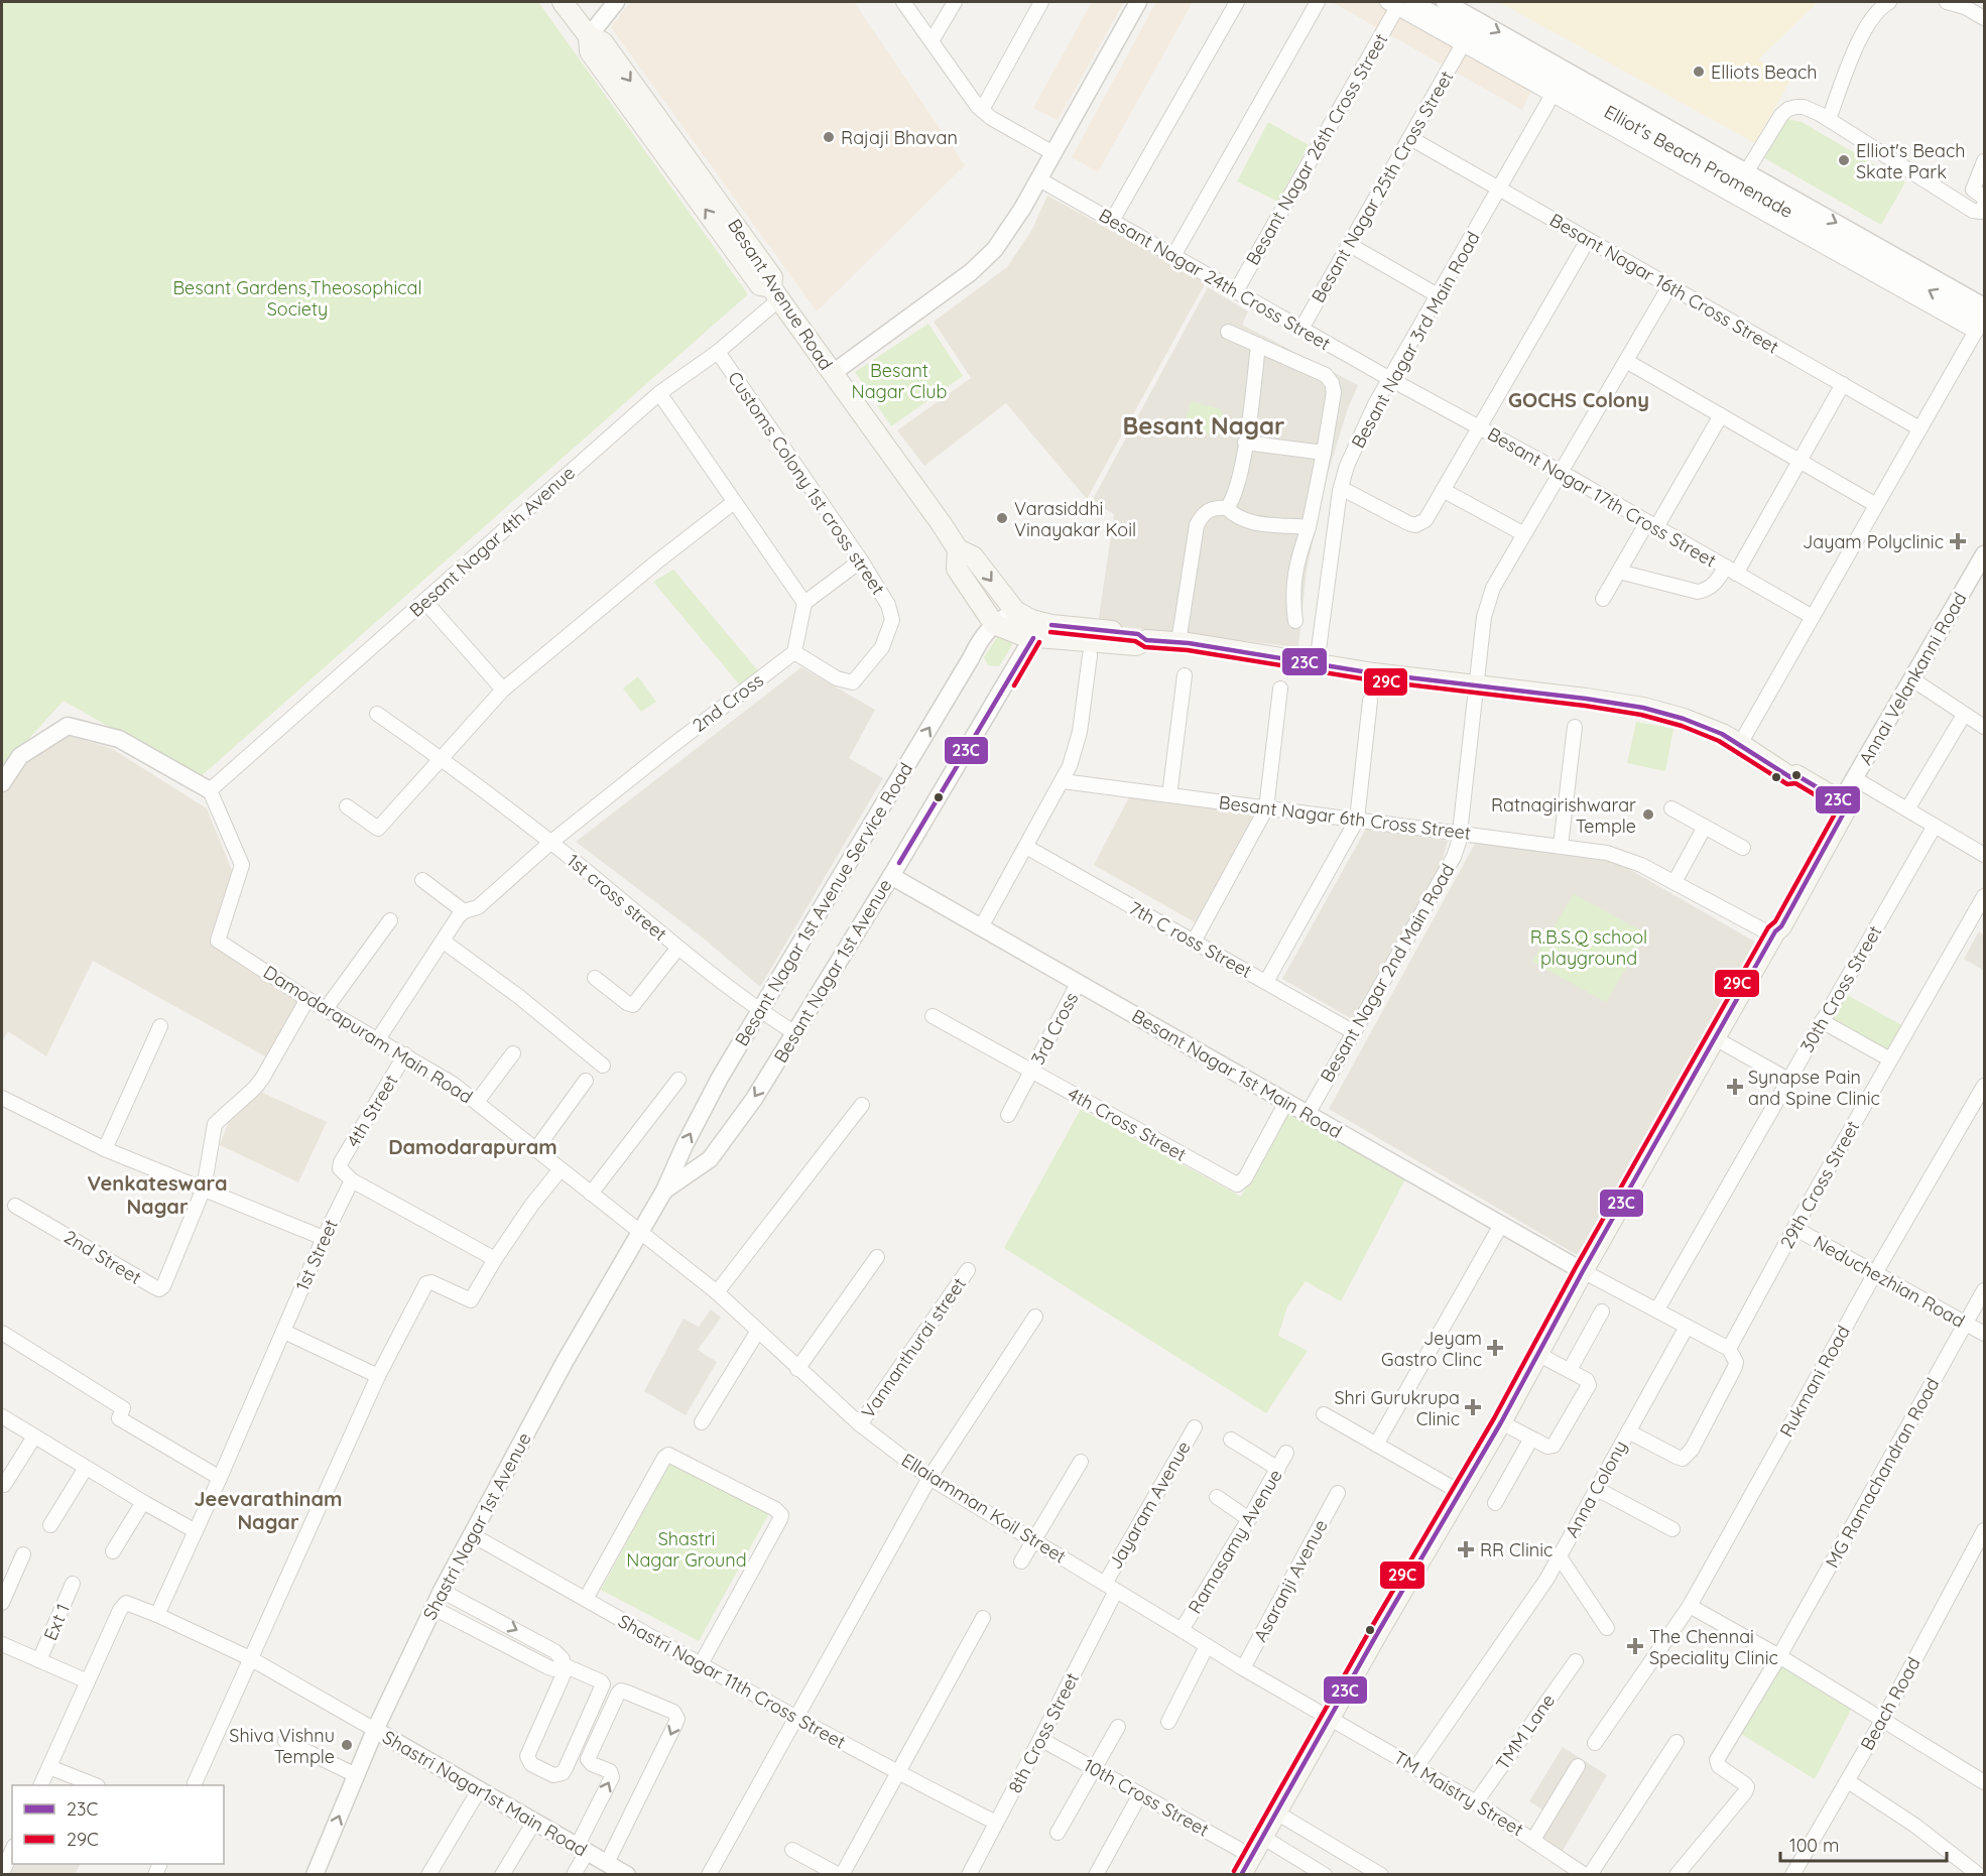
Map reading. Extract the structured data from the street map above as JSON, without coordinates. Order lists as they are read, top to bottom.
{
  "streets": {
    "main road": ["Besant Avenue Road"],
    "street": [
      "Besant Nagar 26th Cross Street",
      "Elliot's Beach Promenade",
      "Besant Nagar 25th Cross Street",
      "Besant Nagar 24th Cross Street",
      "Besant Nagar 16th Cross Street",
      "Besant Nagar 3rd Main Road",
      "Customs Colony 1st cross street",
      "Besant Nagar 17th Cross Street",
      "Besant Nagar 4th Avenue",
      "Annai Velankanni Road",
      "2nd Cross",
      "Besant Nagar 6th Cross Street",
      "1st cross street",
      "Besant Nagar 1st Avenue Service Road",
      "7th C ross Street",
      "Besant Nagar 1st Avenue",
      "Besant Nagar 2nd Main Road",
      "30th Cross Street",
      "3rd Cross",
      "Damodarapuram Main Road",
      "Besant Nagar 1st Main Road",
      "4th Street",
      "4th Cross Street",
      "29th Cross Street",
      "1st Street",
      "2nd Street",
      "Neduchezhian Road",
      "Vannanthurai street",
      "Rukmani Road",
      "MG Ramachandran Road",
      "Anna Colony",
      "Jayaram Avenue",
      "Ellaiamman Koil Street",
      "Shastri Nagar 1st Avenue",
      "Ramasamy Avenue",
      "Asaranji Avenue",
      "Ext 1",
      "Shastri Nagar 11th Cross Street",
      "Beach Road",
      "TMM Lane",
      "8th Cross Street",
      "Shastri Nagar1st Main Road",
      "TM Maistry Street",
      "10th Cross Street"
    ]
  },
  "crossings": [
    ["Besant Nagar 26th Cross Street", "Elliot's Beach Promenade"],
    ["Besant Nagar 26th Cross Street", "Besant Nagar 24th Cross Street"],
    ["Elliot's Beach Promenade", "Besant Nagar 3rd Main Road"],
    ["Besant Nagar 25th Cross Street", "Besant Nagar 24th Cross Street"],
    ["Besant Nagar 25th Cross Street", "Besant Nagar 16th Cross Street"],
    ["Besant Nagar 24th Cross Street", "Besant Nagar 3rd Main Road"],
    ["Besant Nagar 24th Cross Street", "Besant Nagar 17th Cross Street"],
    ["Besant Nagar 16th Cross Street", "Besant Nagar 3rd Main Road"],
    ["Besant Nagar 16th Cross Street", "Besant Nagar 2nd Main Road"],
    ["Besant Avenue Road", "Besant Nagar 4th Avenue"],
    ["Besant Nagar 3rd Main Road", "Besant Nagar 17th Cross Street"],
    ["Customs Colony 1st cross street", "Besant Nagar 4th Avenue"],
    ["Customs Colony 1st cross street", "2nd Cross"],
    ["Besant Nagar 17th Cross Street", "Besant Nagar 2nd Main Road"],
    ["Besant Nagar 4th Avenue", "Damodarapuram Main Road"],
    ["2nd Cross", "1st cross street"],
    ["Besant Nagar 6th Cross Street", "Besant Nagar 2nd Main Road"],
    ["1st cross street", "Besant Nagar 1st Avenue Service Road"],
    ["1st cross street", "Besant Nagar 1st Avenue"],
    ["Besant Nagar 1st Avenue Service Road", "Besant Nagar 1st Avenue"],
    ["Besant Nagar 1st Avenue Service Road", "Shastri Nagar 1st Avenue"],
    ["7th C ross Street", "Besant Nagar 2nd Main Road"],
    ["Besant Nagar 1st Avenue", "Besant Nagar 1st Main Road"],
    ["Besant Nagar 1st Avenue", "Shastri Nagar 1st Avenue"],
    ["Besant Nagar 2nd Main Road", "Besant Nagar 1st Main Road"],
    ["3rd Cross", "Besant Nagar 1st Main Road"],
    ["3rd Cross", "4th Cross Street"],
    ["Damodarapuram Main Road", "4th Street"],
    ["Damodarapuram Main Road", "Ellaiamman Koil Street"],
    ["Damodarapuram Main Road", "Shastri Nagar 1st Avenue"],
    ["Besant Nagar 1st Main Road", "4th Cross Street"],
    ["4th Street", "1st Street"],
    ["29th Cross Street", "Neduchezhian Road"],
    ["Neduchezhian Road", "Rukmani Road"],
    ["Neduchezhian Road", "MG Ramachandran Road"],
    ["Vannanthurai street", "Ellaiamman Koil Street"],
    ["Anna Colony", "TM Maistry Street"],
    ["Jayaram Avenue", "Ellaiamman Koil Street"],
    ["Jayaram Avenue", "8th Cross Street"],
    ["Ellaiamman Koil Street", "Shastri Nagar 1st Avenue"],
    ["Ellaiamman Koil Street", "Ramasamy Avenue"],
    ["Ellaiamman Koil Street", "Asaranji Avenue"],
    ["Ellaiamman Koil Street", "8th Cross Street"],
    ["Ellaiamman Koil Street", "TM Maistry Street"],
    ["Shastri Nagar 1st Avenue", "Shastri Nagar 11th Cross Street"],
    ["Shastri Nagar 1st Avenue", "Shastri Nagar1st Main Road"],
    ["Shastri Nagar 11th Cross Street", "8th Cross Street"],
    ["TMM Lane", "TM Maistry Street"],
    ["8th Cross Street", "10th Cross Street"]
  ],
  "districts": [
    "GOCHS Colony",
    "Besant Nagar",
    "Damodarapuram",
    "Venkateswara Nagar",
    "Jeevarathinam Nagar"
  ],
  "parks": [
    "Besant Gardens,Theosophical Society",
    "Besant Nagar Club",
    "R.B.S.Q school playground",
    "Shastri Nagar Ground"
  ],
  "places": {
    "other": [
      "Elliots Beach",
      "Rajaji Bhavan",
      "Elliot's Beach Skate Park",
      "Varasiddhi Vinayakar Koil",
      "Ratnagirishwarar Temple",
      "Shiva Vishnu Temple"
    ],
    "health": [
      "Jayam Polyclinic",
      "Synapse Pain and Spine Clinic",
      "Jeyam Gastro Clinc",
      "Shri Gurukrupa Clinic",
      "RR Clinic",
      "The Chennai Speciality Clinic"
    ]
  },
  "lines": ["transit line 23C", "transit line 29C"],
  "legend": ["23C", "29C"],
  "scale_bar": "100 m"
}
